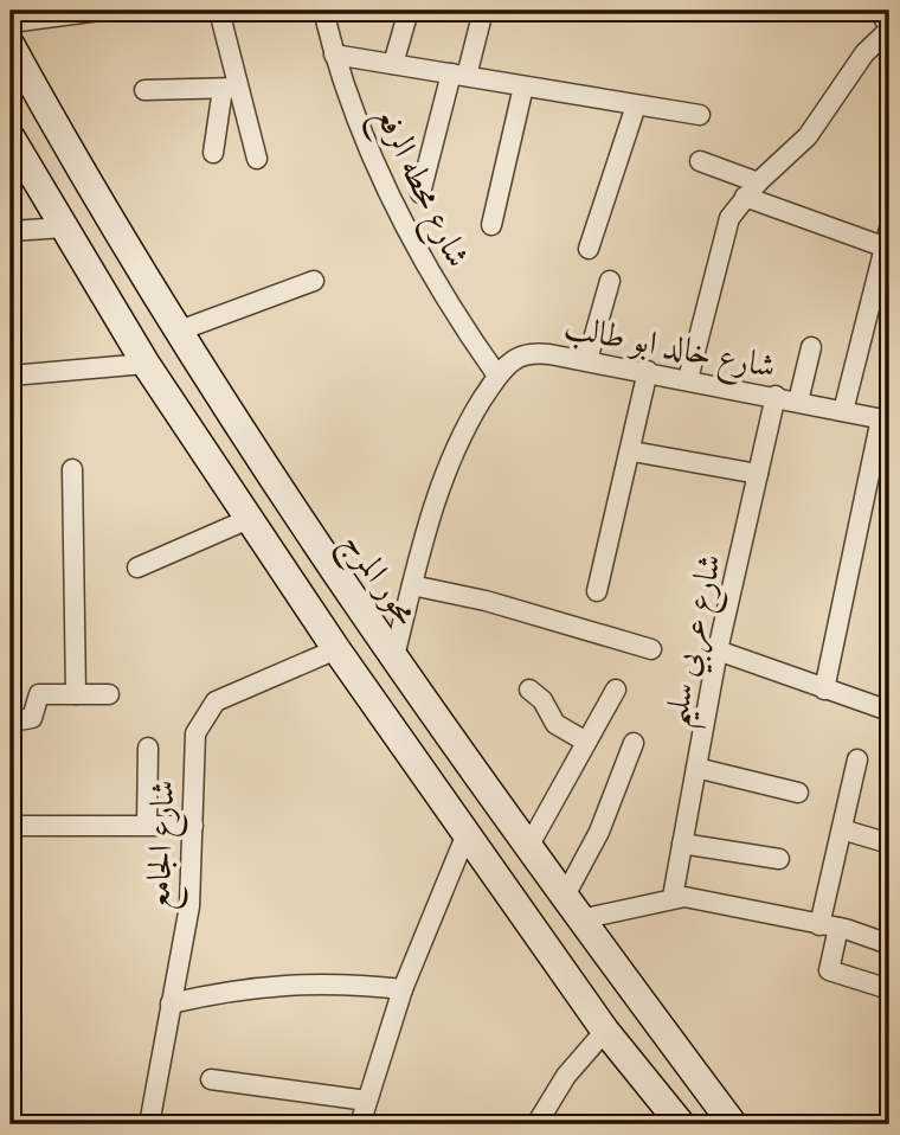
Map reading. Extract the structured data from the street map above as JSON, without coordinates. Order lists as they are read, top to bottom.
{
  "streets": {
    "main road": ["محور المرج"],
    "street": [
      "شارع محطه الرفع",
      "شارع خالد ابو طالب",
      "شارع عربي سليم",
      "شارع الجامع"
    ]
  },
  "crossings": [
    ["شارع محطه الرفع", "شارع خالد ابو طالب"],
    ["شارع خالد ابو طالب", "محور المرج"],
    ["شارع خالد ابو طالب", "شارع عربي سليم"]
  ]
}
